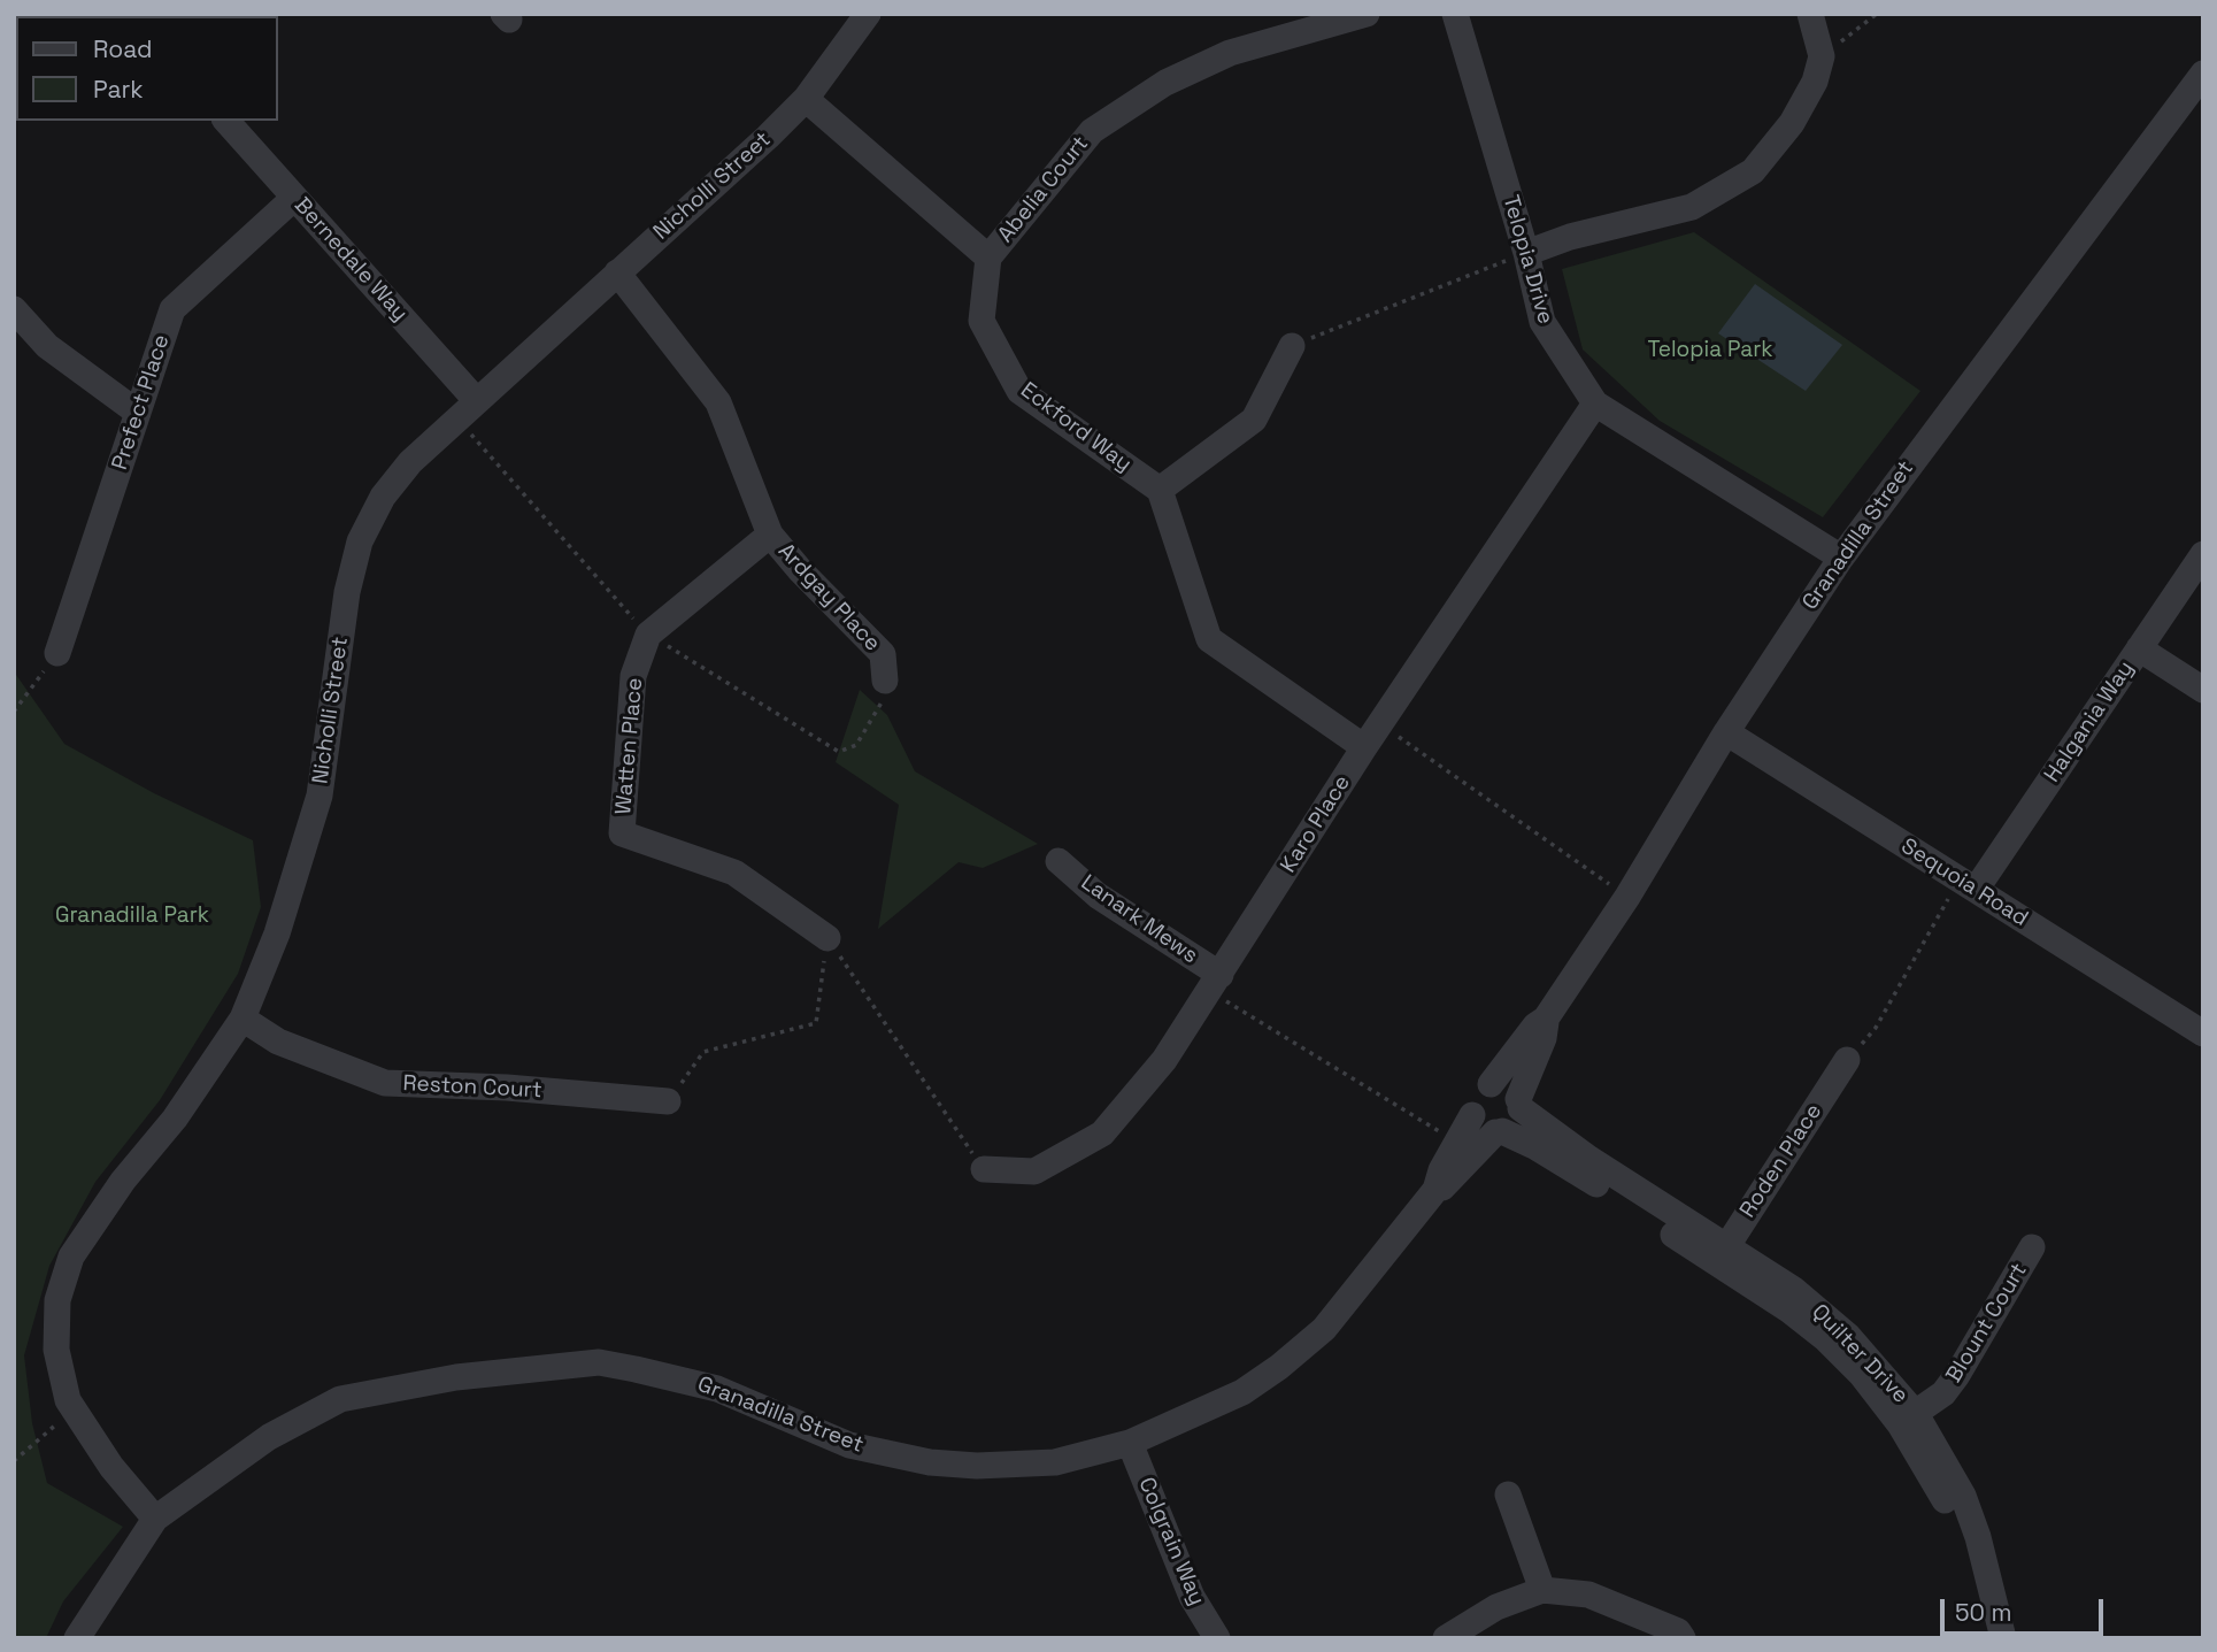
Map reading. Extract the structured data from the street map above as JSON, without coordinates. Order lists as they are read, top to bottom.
{
  "streets": {
    "street": [
      "Nicholli Street",
      "Abelia Court",
      "Bernedale Way",
      "Telopia Drive",
      "Prefect Place",
      "Eckford Way",
      "Granadilla Street",
      "Ardgay Place",
      "Halgania Way",
      "Watten Place",
      "Karo Place",
      "Sequoia Road",
      "Lanark Mews",
      "Reston Court",
      "Roden Place",
      "Blount Court",
      "Quilter Drive",
      "Colgrain Way"
    ]
  },
  "crossings": [
    ["Nicholli Street", "Bernedale Way"],
    ["Nicholli Street", "Granadilla Street"],
    ["Nicholli Street", "Ardgay Place"],
    ["Nicholli Street", "Reston Court"],
    ["Abelia Court", "Eckford Way"],
    ["Bernedale Way", "Prefect Place"],
    ["Telopia Drive", "Granadilla Street"],
    ["Telopia Drive", "Karo Place"],
    ["Granadilla Street", "Sequoia Road"],
    ["Granadilla Street", "Quilter Drive"],
    ["Granadilla Street", "Colgrain Way"],
    ["Halgania Way", "Sequoia Road"],
    ["Karo Place", "Lanark Mews"],
    ["Roden Place", "Quilter Drive"],
    ["Blount Court", "Quilter Drive"]
  ],
  "parks": ["Telopia Park", "Granadilla Park"],
  "legend": ["Road", "Park"],
  "scale_bar": "50 m"
}
